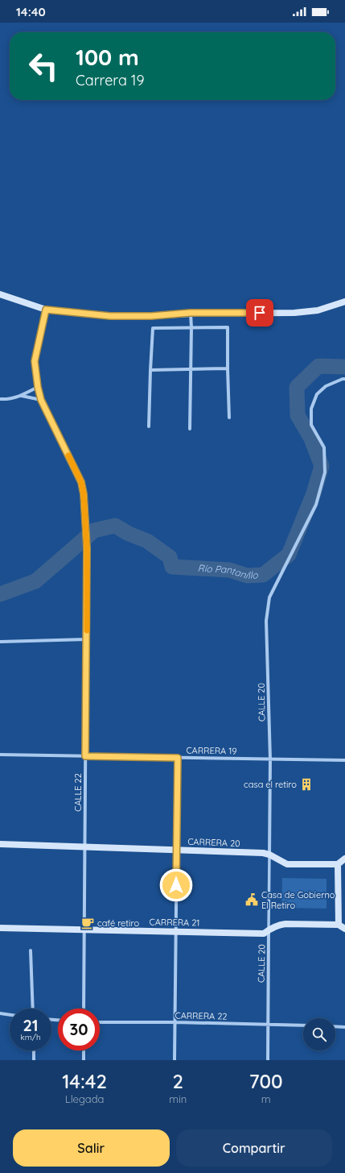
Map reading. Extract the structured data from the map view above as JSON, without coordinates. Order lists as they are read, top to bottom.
{
  "streets": {
    "main road": ["CARRERA 20", "CARRERA 21"],
    "street": [
      "CALLE 20",
      "CARRERA 19",
      "CALLE 22",
      "CARRERA 22"
    ]
  },
  "crossings": [
    ["CALLE 20", "CARRERA 19"],
    ["CALLE 20", "CARRERA 20"],
    ["CALLE 20", "CARRERA 21"],
    ["CALLE 20", "CARRERA 22"],
    ["CARRERA 19", "CALLE 22"],
    ["CALLE 22", "CARRERA 20"],
    ["CALLE 22", "CARRERA 21"]
  ],
  "water": ["Río Pantanillo"],
  "places": {
    "building": ["casa el retiro"],
    "public building": ["Casa de Gobierno El Retiro"],
    "cafe": ["café retiro"]
  },
  "page": {
    "status": "14:40",
    "turn": ["100 m", "Carrera 19"],
    "speed": "21 km/h",
    "limit": "30",
    "eta": [
      "14:42",
      "Llegada",
      "2",
      "min",
      "700",
      "m"
    ],
    "buttons": ["Salir", "Compartir"]
  }
}
